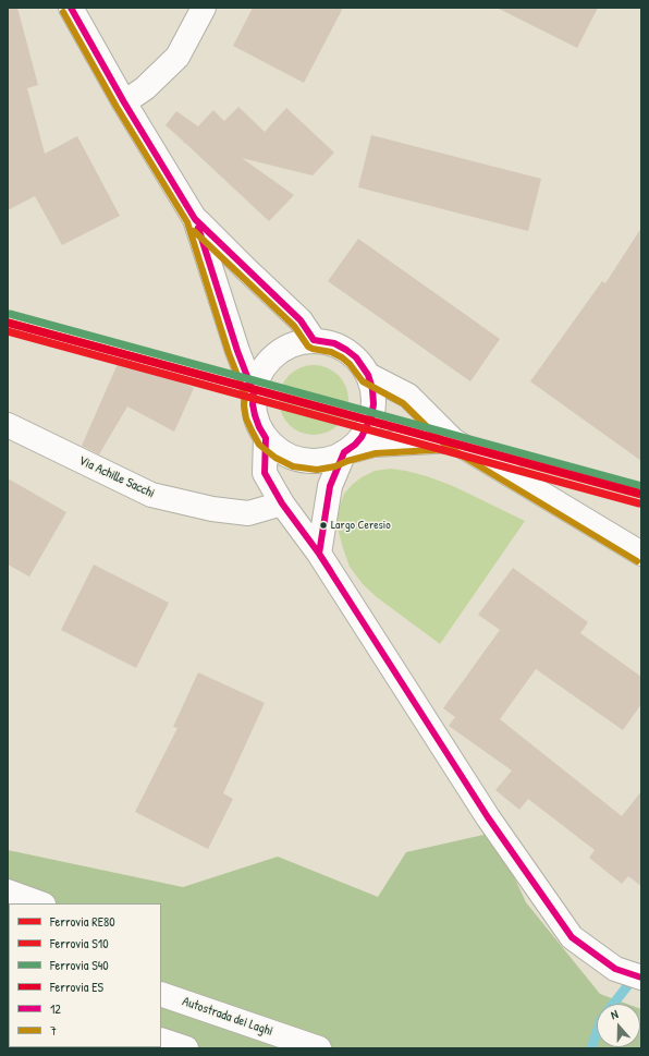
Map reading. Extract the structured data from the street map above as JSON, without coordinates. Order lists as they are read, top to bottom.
{
  "streets": {
    "main road": ["Via Achille Sacchi", "Autostrada dei Laghi"]
  },
  "places": ["Largo Ceresio"],
  "lines": [
    "transit line 12",
    "transit line 7",
    "rail line S40",
    "rail line RE80",
    "rail line ES",
    "rail line S10"
  ],
  "legend": [
    "Ferrovia RE80",
    "Ferrovia S10",
    "Ferrovia S40",
    "Ferrovia ES",
    "12",
    "7"
  ],
  "north": "top"
}
